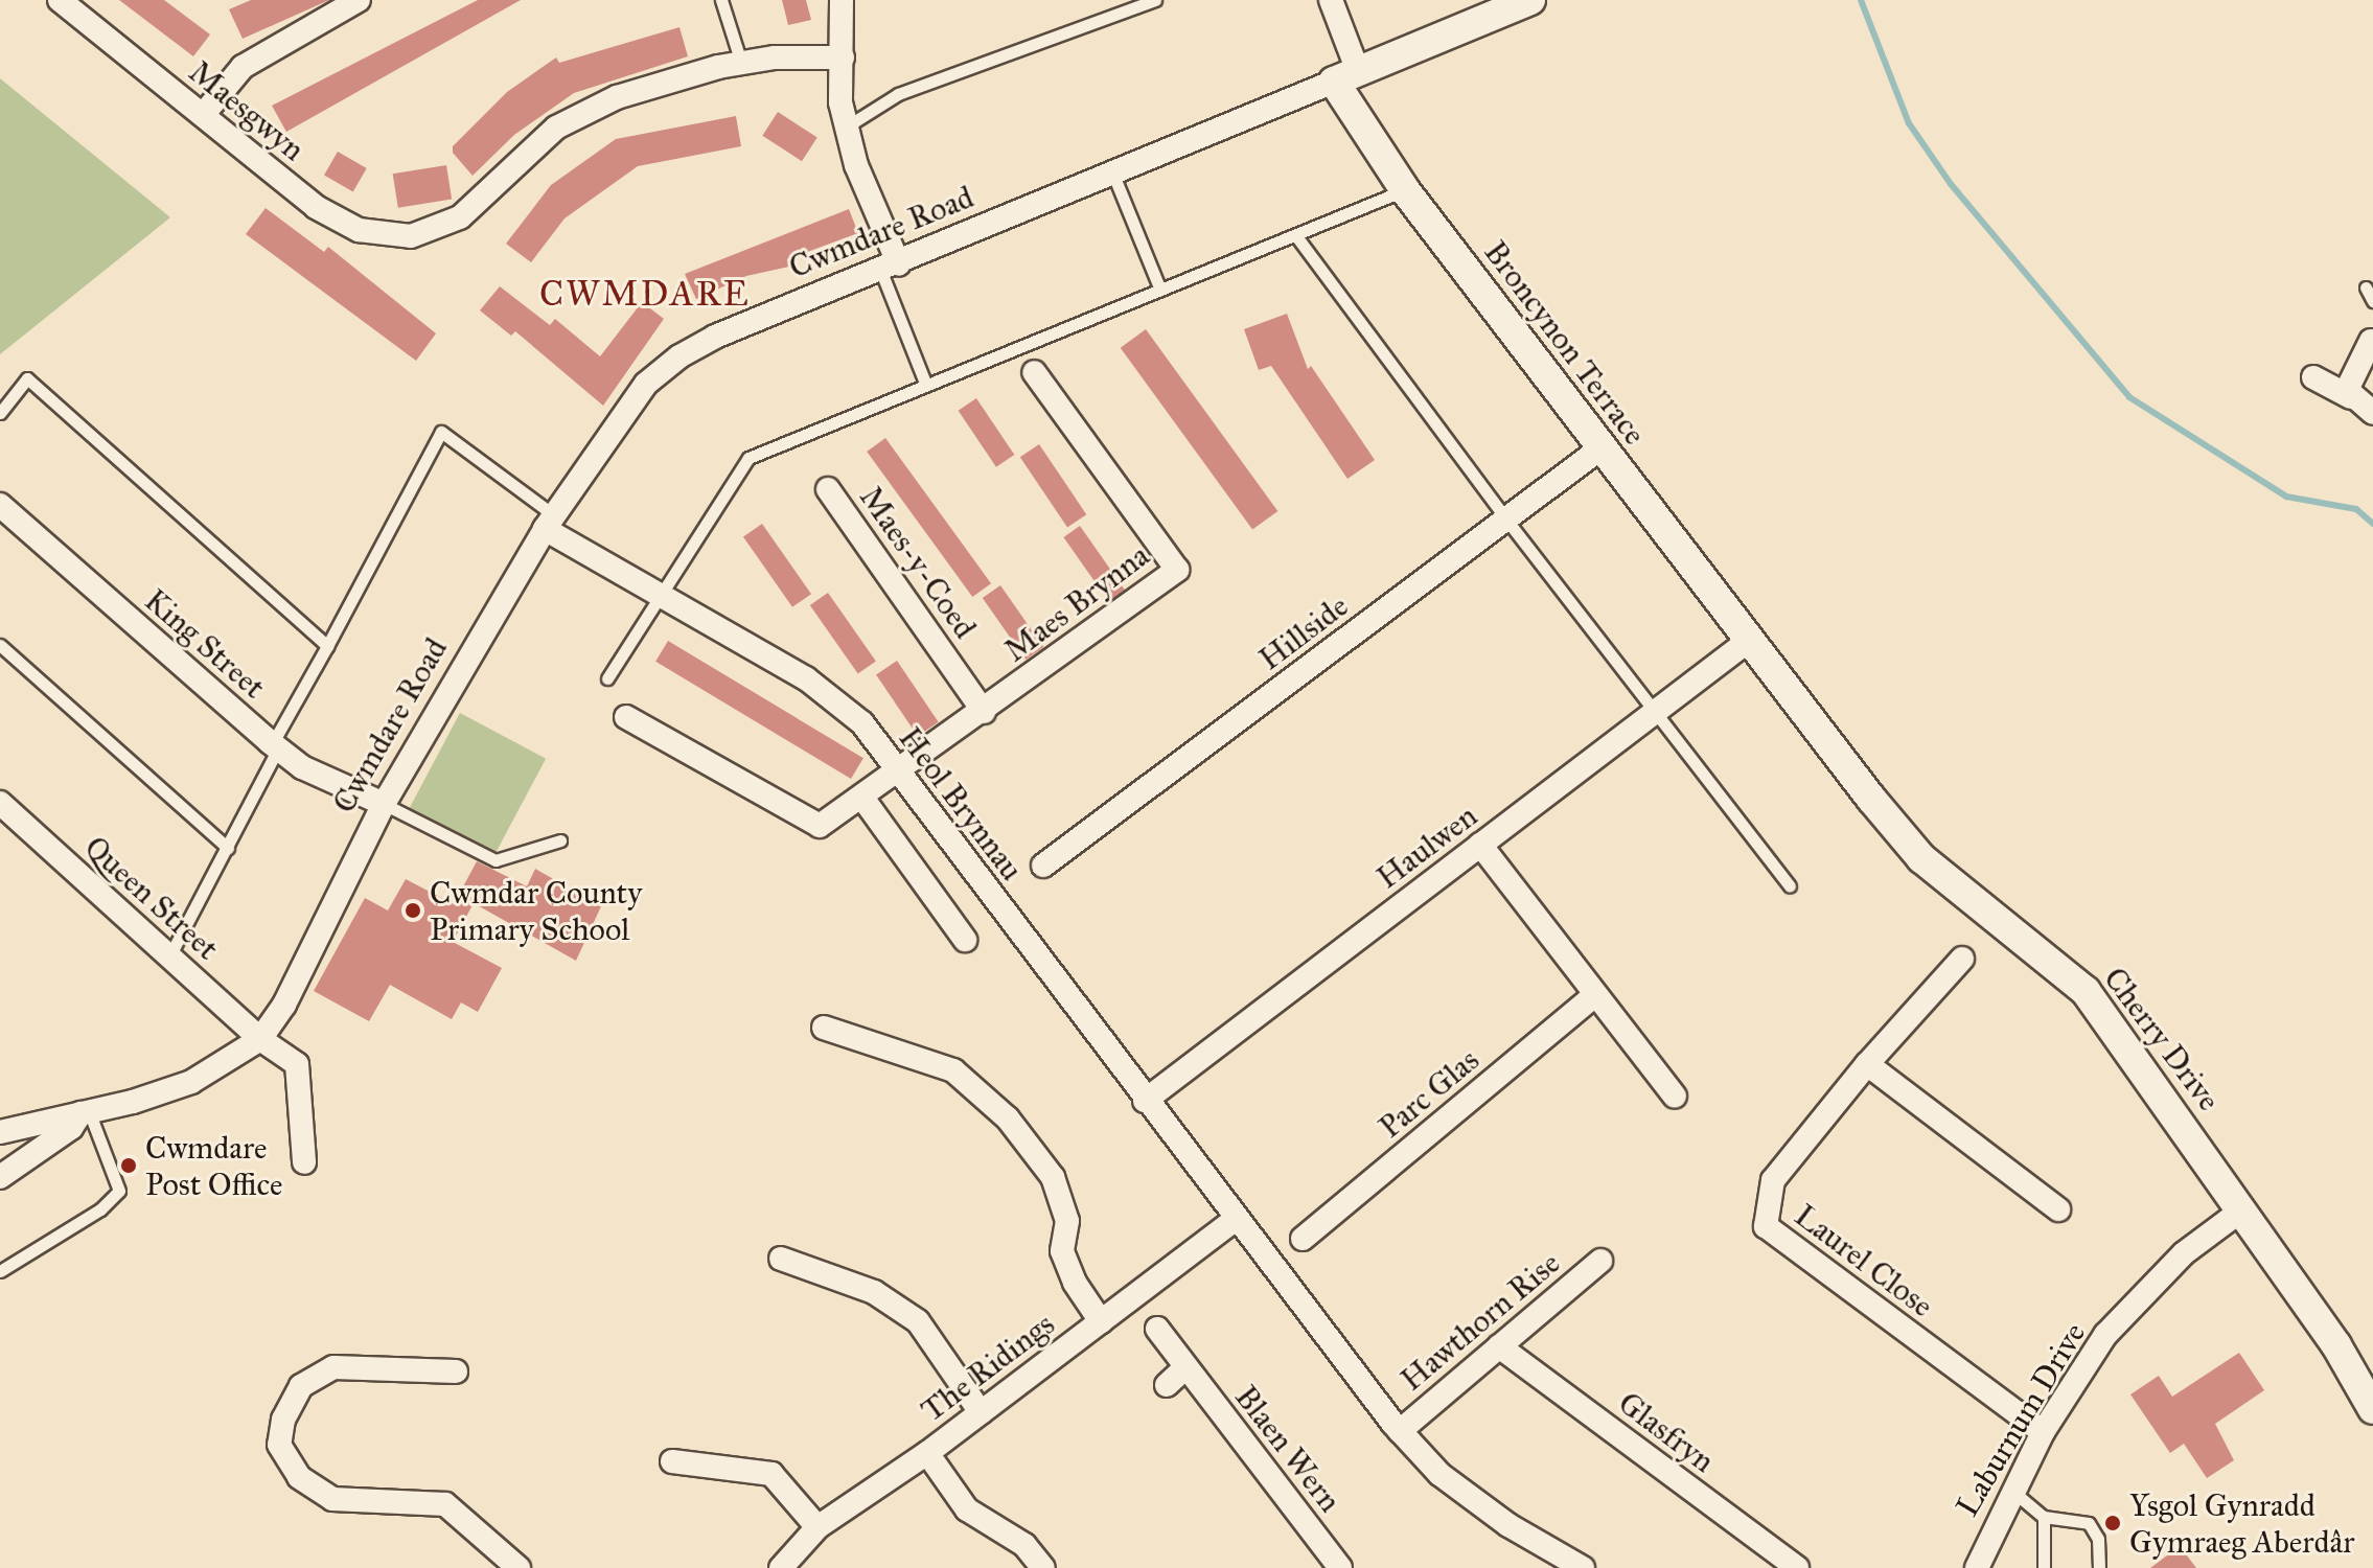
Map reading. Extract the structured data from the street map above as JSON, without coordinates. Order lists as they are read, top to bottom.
{
  "streets": {
    "street": [
      "Maesgwyn",
      "Cwmdare Road",
      "Broncynon Terrace",
      "Maes-y-Coed",
      "Maes Brynna",
      "Hillside",
      "King Street",
      "Heol Brynnau",
      "Haulwen",
      "Queen Street",
      "Cherry Drive",
      "Parc Glas",
      "Laurel Close",
      "Hawthorn Rise",
      "The Ridings",
      "Laburnum Drive",
      "Glasfryn",
      "Blaen Wern"
    ]
  },
  "crossings": [
    ["Cwmdare Road", "Broncynon Terrace"],
    ["Cwmdare Road", "King Street"],
    ["Cwmdare Road", "Heol Brynnau"],
    ["Cwmdare Road", "Queen Street"],
    ["Broncynon Terrace", "Hillside"],
    ["Broncynon Terrace", "Haulwen"],
    ["Broncynon Terrace", "Cherry Drive"],
    ["Maes-y-Coed", "Maes Brynna"],
    ["Heol Brynnau", "Haulwen"],
    ["Heol Brynnau", "Hawthorn Rise"],
    ["Heol Brynnau", "The Ridings"],
    ["Haulwen", "Cherry Drive"],
    ["Cherry Drive", "Laburnum Drive"],
    ["Laurel Close", "Laburnum Drive"],
    ["Hawthorn Rise", "Glasfryn"]
  ],
  "districts": ["CWMDARE"],
  "places": ["Cwmdar County Primary School", "Cwmdare Post Office", "Ysgol Gynradd Gymraeg Aberdâr"]
}
